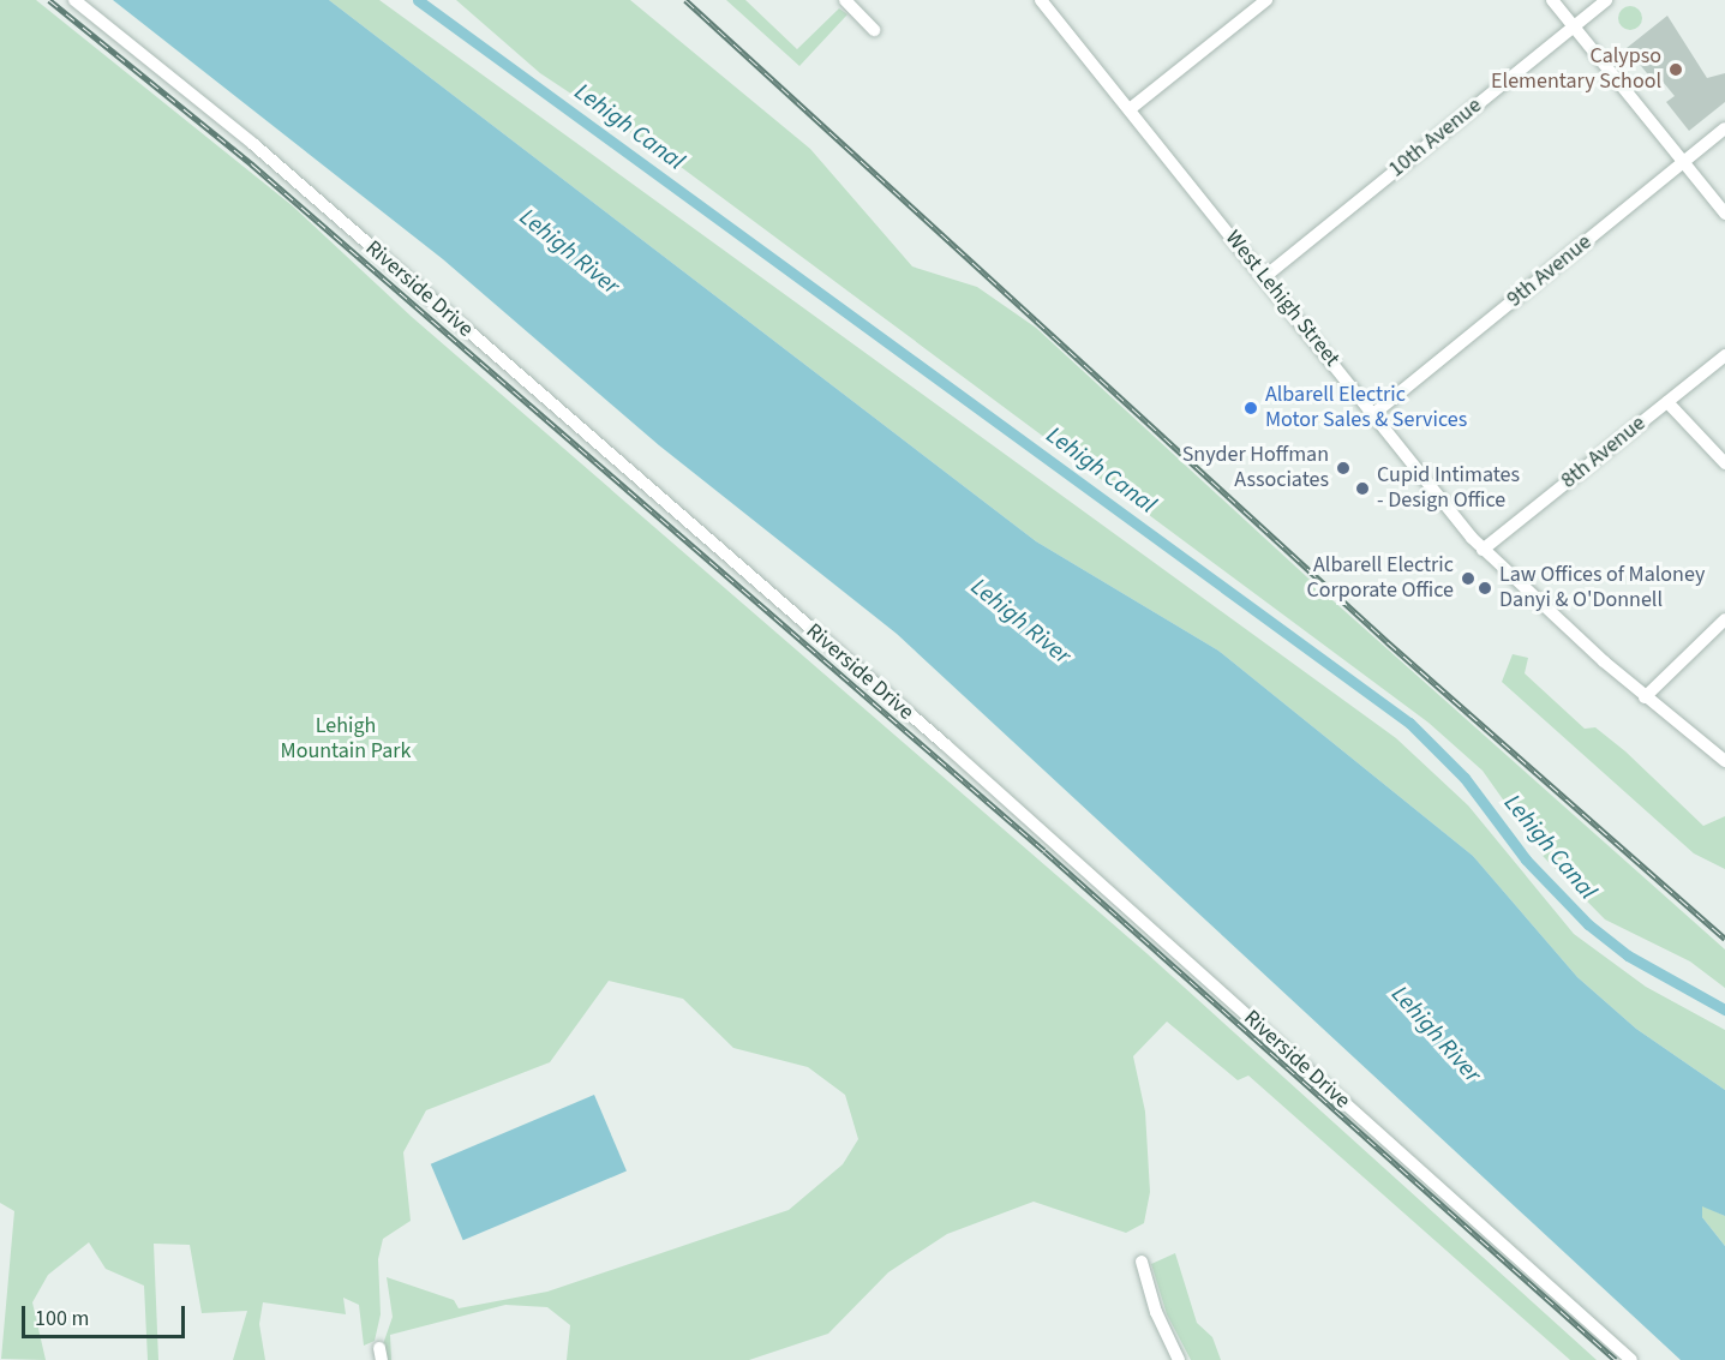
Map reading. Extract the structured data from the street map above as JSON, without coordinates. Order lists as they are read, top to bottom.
{
  "streets": {
    "street": [
      "10th Avenue",
      "9th Avenue",
      "Riverside Drive",
      "West Lehigh Street",
      "8th Avenue"
    ]
  },
  "crossings": [
    ["10th Avenue", "West Lehigh Street"],
    ["9th Avenue", "West Lehigh Street"],
    ["West Lehigh Street", "8th Avenue"]
  ],
  "water": ["Lehigh Canal", "Lehigh River"],
  "parks": ["Lehigh Mountain Park"],
  "places": [
    "Calypso Elementary School",
    "Albarell Electric Motor Sales & Services",
    "Snyder Hoffman Associates",
    "Cupid Intimates - Design Office",
    "Albarell Electric Corporate Office",
    "Law Offices of Maloney Danyi & O'Donnell"
  ],
  "scale_bar": "100 m"
}
